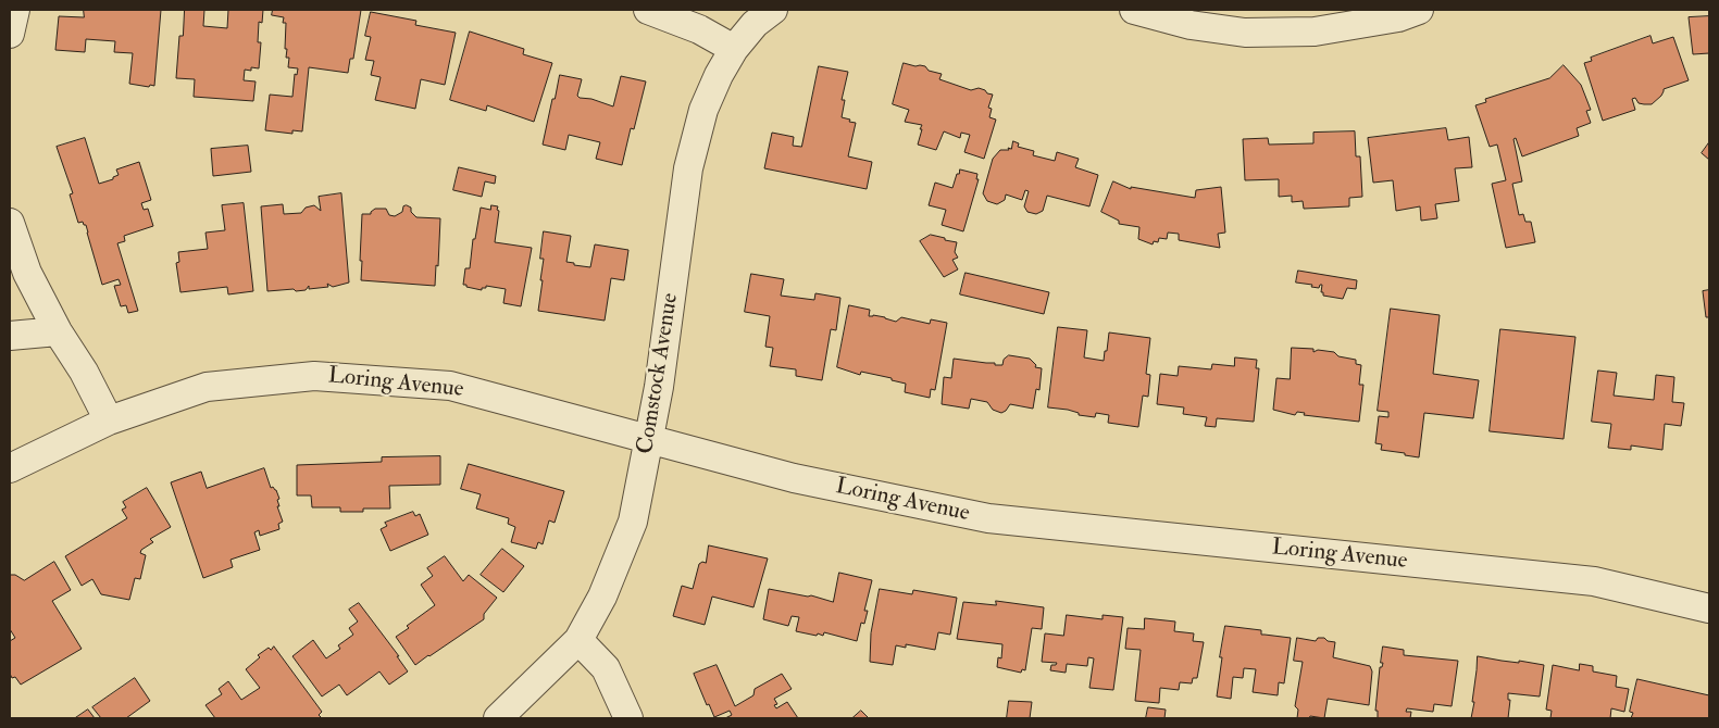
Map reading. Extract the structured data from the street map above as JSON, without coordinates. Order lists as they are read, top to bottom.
{
  "streets": {
    "street": ["Comstock Avenue", "Loring Avenue"]
  },
  "crossings": [
    ["Comstock Avenue", "Loring Avenue"]
  ]
}
